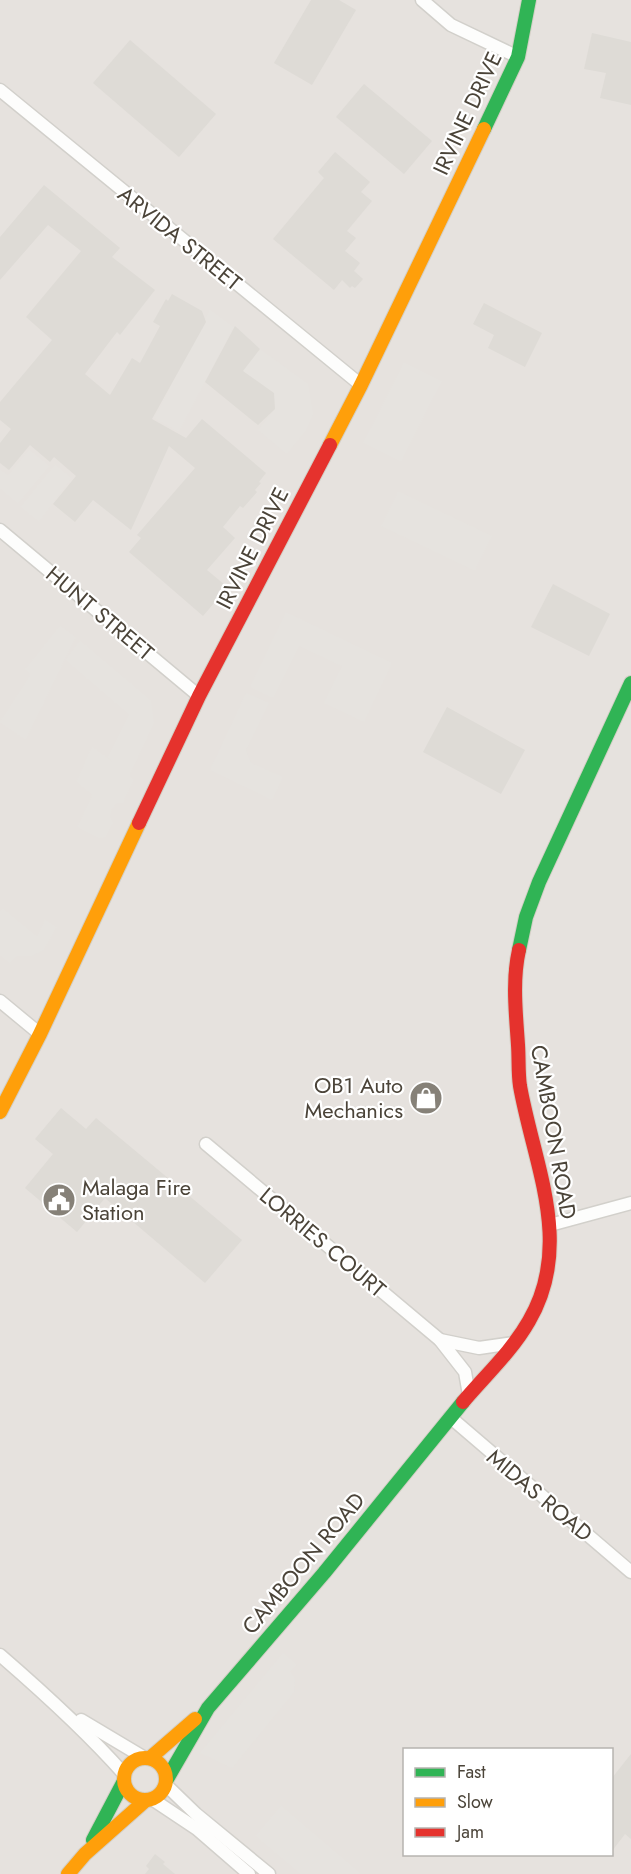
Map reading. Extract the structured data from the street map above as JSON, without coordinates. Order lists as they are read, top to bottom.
{
  "streets": {
    "street": [
      "IRVINE DRIVE",
      "ARVIDA STREET",
      "HUNT STREET",
      "CAMBOON ROAD",
      "LORRIES COURT",
      "MIDAS ROAD"
    ]
  },
  "crossings": [
    ["IRVINE DRIVE", "ARVIDA STREET"],
    ["IRVINE DRIVE", "HUNT STREET"],
    ["CAMBOON ROAD", "LORRIES COURT"],
    ["CAMBOON ROAD", "MIDAS ROAD"]
  ],
  "places": {
    "shop": ["OB1 Auto Mechanics"],
    "public building": ["Malaga Fire Station"]
  },
  "legend": ["Fast", "Slow", "Jam"]
}
